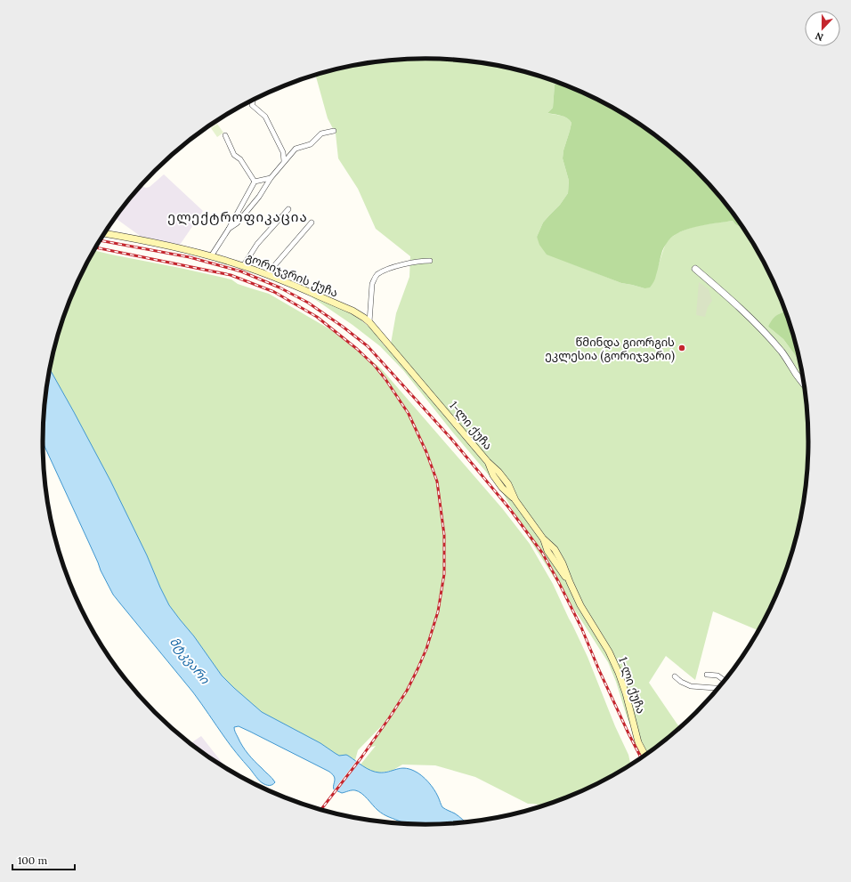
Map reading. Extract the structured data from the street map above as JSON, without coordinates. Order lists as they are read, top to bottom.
{
  "streets": {
    "main road": ["გორიჯვრის ქუჩა", "1-ლი ქუჩა"]
  },
  "crossings": [
    ["გორიჯვრის ქუჩა", "1-ლი ქუჩა"]
  ],
  "districts": ["ელექტროფიკაცია"],
  "water": ["მტკვარი"],
  "places": ["წმინდა გიორგის ეკლესია (გორიჯვარი)"],
  "scale_bar": "100 m",
  "north": "bottom"
}
